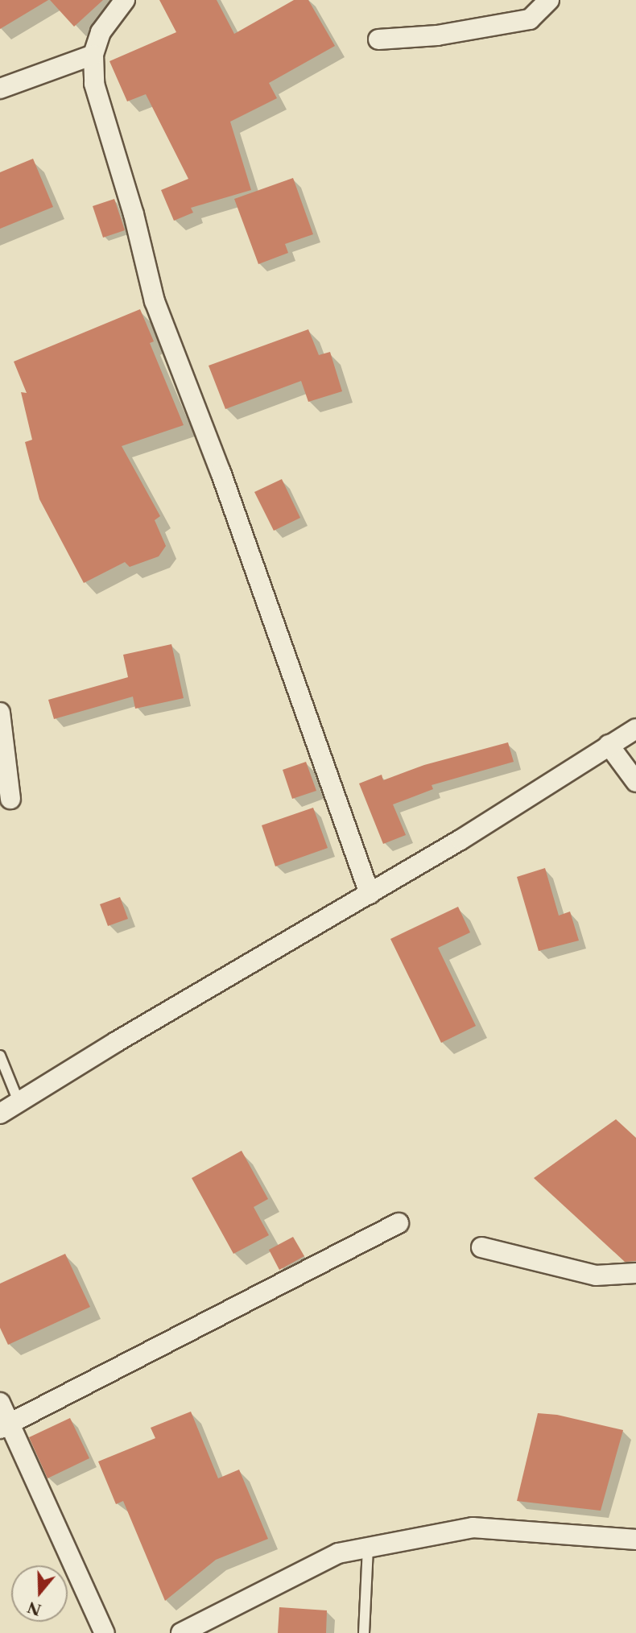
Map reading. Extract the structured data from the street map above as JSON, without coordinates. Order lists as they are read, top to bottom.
{
  "north": "bottom"
}
